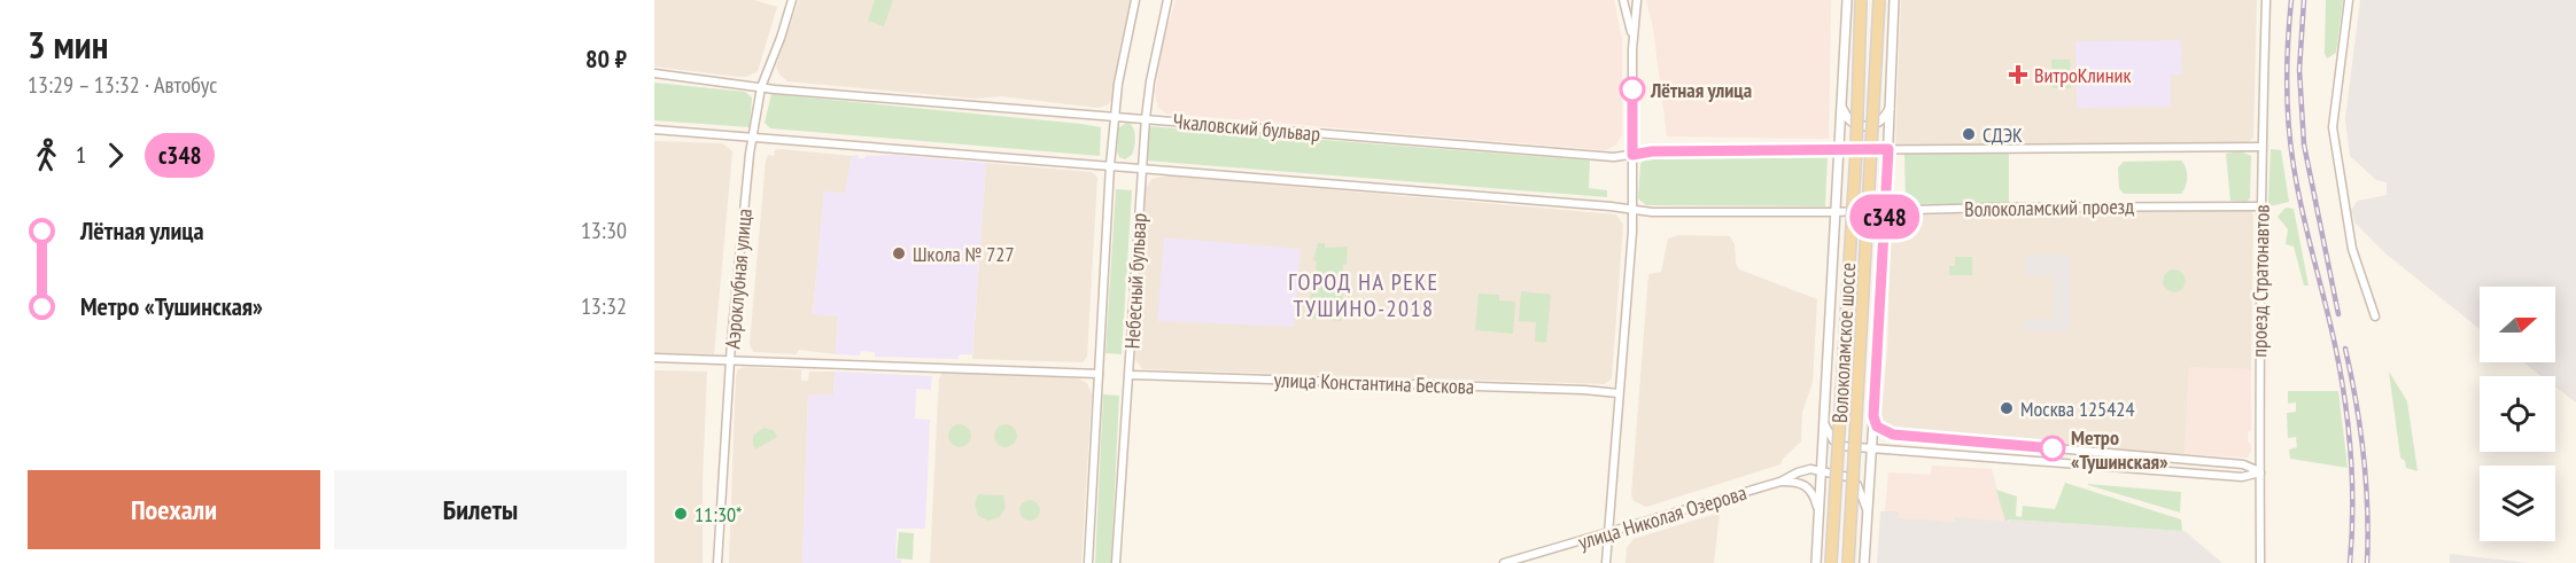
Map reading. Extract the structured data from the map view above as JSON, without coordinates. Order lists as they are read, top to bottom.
{
  "streets": {
    "main road": ["Волоколамское шоссе"],
    "street": [
      "Чкаловский бульвар",
      "Волоколамский проезд",
      "Аэроклубная улица",
      "Небесный бульвар",
      "проезд Стратонавтов",
      "улица Константина Бескова",
      "улица Николая Озерова"
    ]
  },
  "crossings": [
    ["Чкаловский бульвар", "Аэроклубная улица"],
    ["Чкаловский бульвар", "Небесный бульвар"],
    ["Волоколамский проезд", "проезд Стратонавтов"],
    ["Небесный бульвар", "улица Константина Бескова"]
  ],
  "districts": ["ГОРОД НА РЕКЕ ТУШИНО-2018"],
  "places": {
    "health": ["ВитроКлиник"],
    "other": [
      "Лётная улица",
      "СДЭК",
      "Школа № 727",
      "Москва 125424",
      "Метро «Тушинская»",
      "11:30*"
    ]
  },
  "lines": ["bus line с348"],
  "north": "right",
  "page": {
    "heading": ["3 мин", "13:29 – 13:32 · Автобус", "80 ₽"],
    "on_map": "с348",
    "legs": ["1", "с348"],
    "list": [
      {
        "name": "Лётная улица",
        "value": "13:30"
      },
      {
        "name": "Метро «Тушинская»",
        "value": "13:32"
      }
    ],
    "buttons": ["Поехали", "Билеты"]
  }
}
